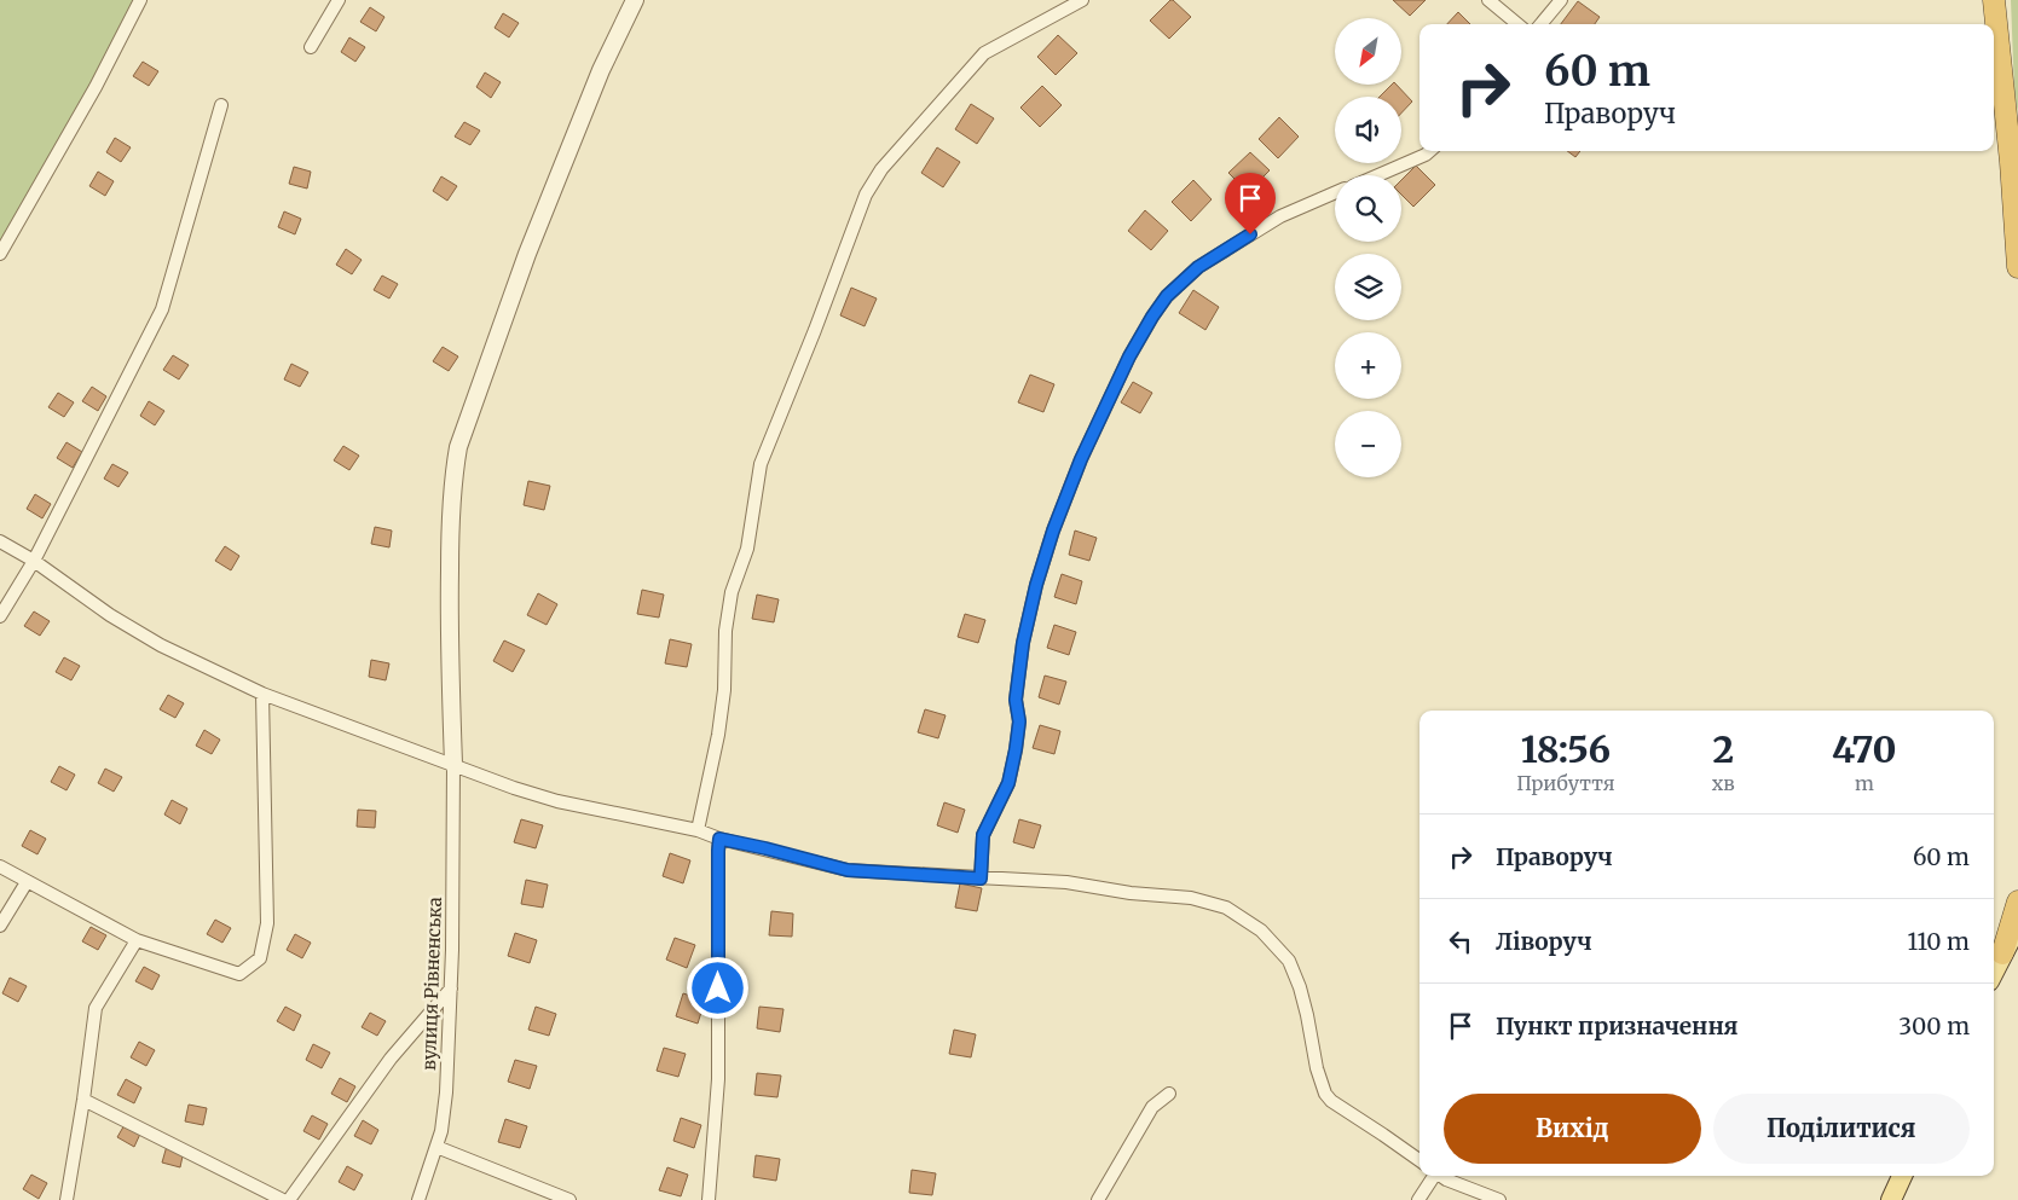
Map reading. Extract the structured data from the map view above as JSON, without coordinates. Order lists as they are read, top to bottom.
{
  "streets": {
    "street": ["вулиця Рівненська"]
  },
  "north": "bottom left",
  "page": {
    "map_buttons": ["+", "−"],
    "turn": ["60 m", "Праворуч"],
    "eta": [
      "18:56",
      "Прибуття",
      "2",
      "хв",
      "470",
      "m"
    ],
    "list": [
      {
        "name": "Праворуч",
        "value": "60 m"
      },
      {
        "name": "Ліворуч",
        "value": "110 m"
      },
      {
        "name": "Пункт призначення",
        "value": "300 m"
      }
    ],
    "buttons": ["Вихід", "Поділитися"]
  }
}
